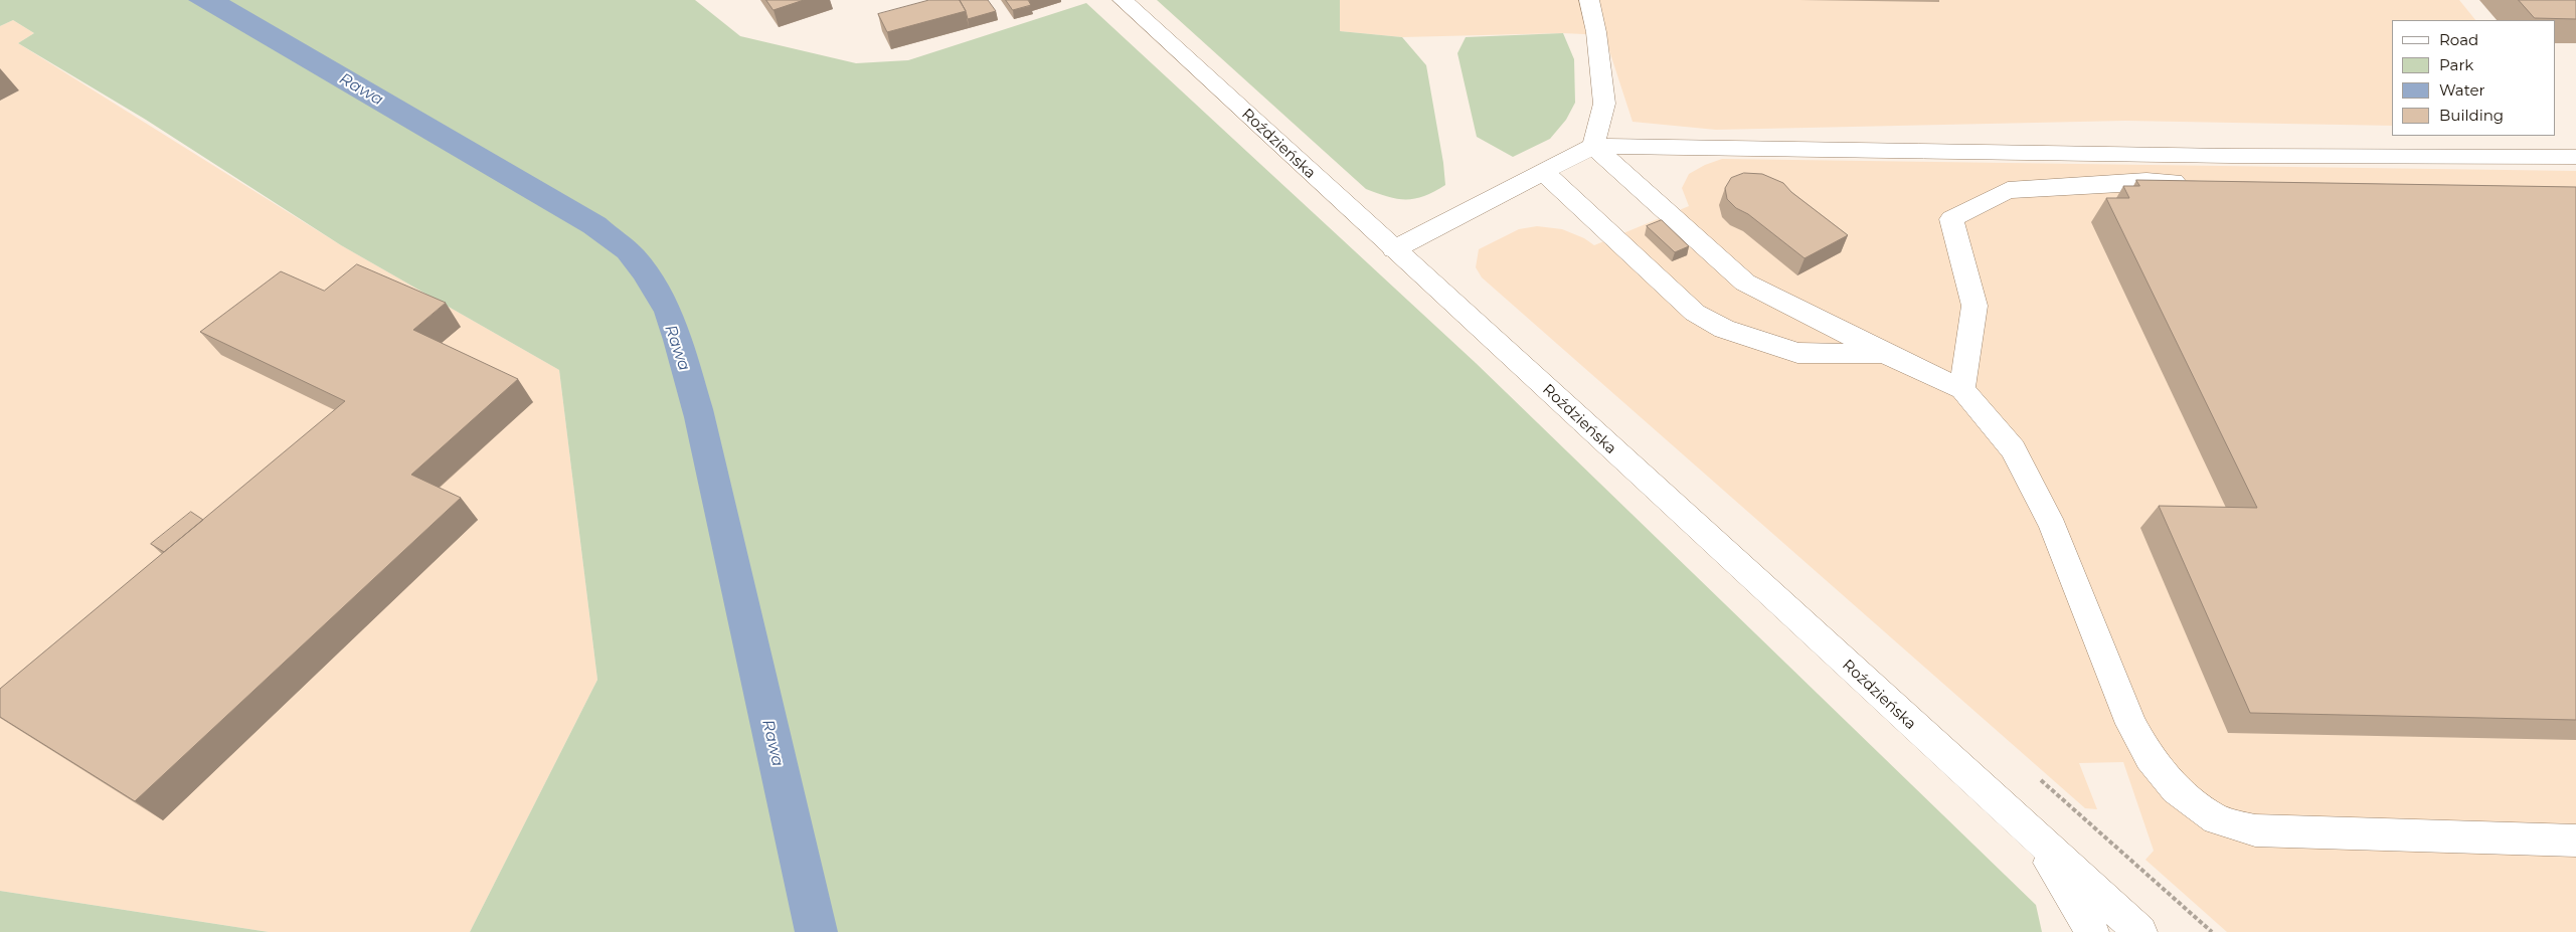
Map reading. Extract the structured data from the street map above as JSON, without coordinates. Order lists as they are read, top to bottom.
{
  "streets": {
    "street": ["Roździeńska"]
  },
  "water": ["Rawa"],
  "legend": [
    "Road",
    "Park",
    "Water",
    "Building"
  ]
}
